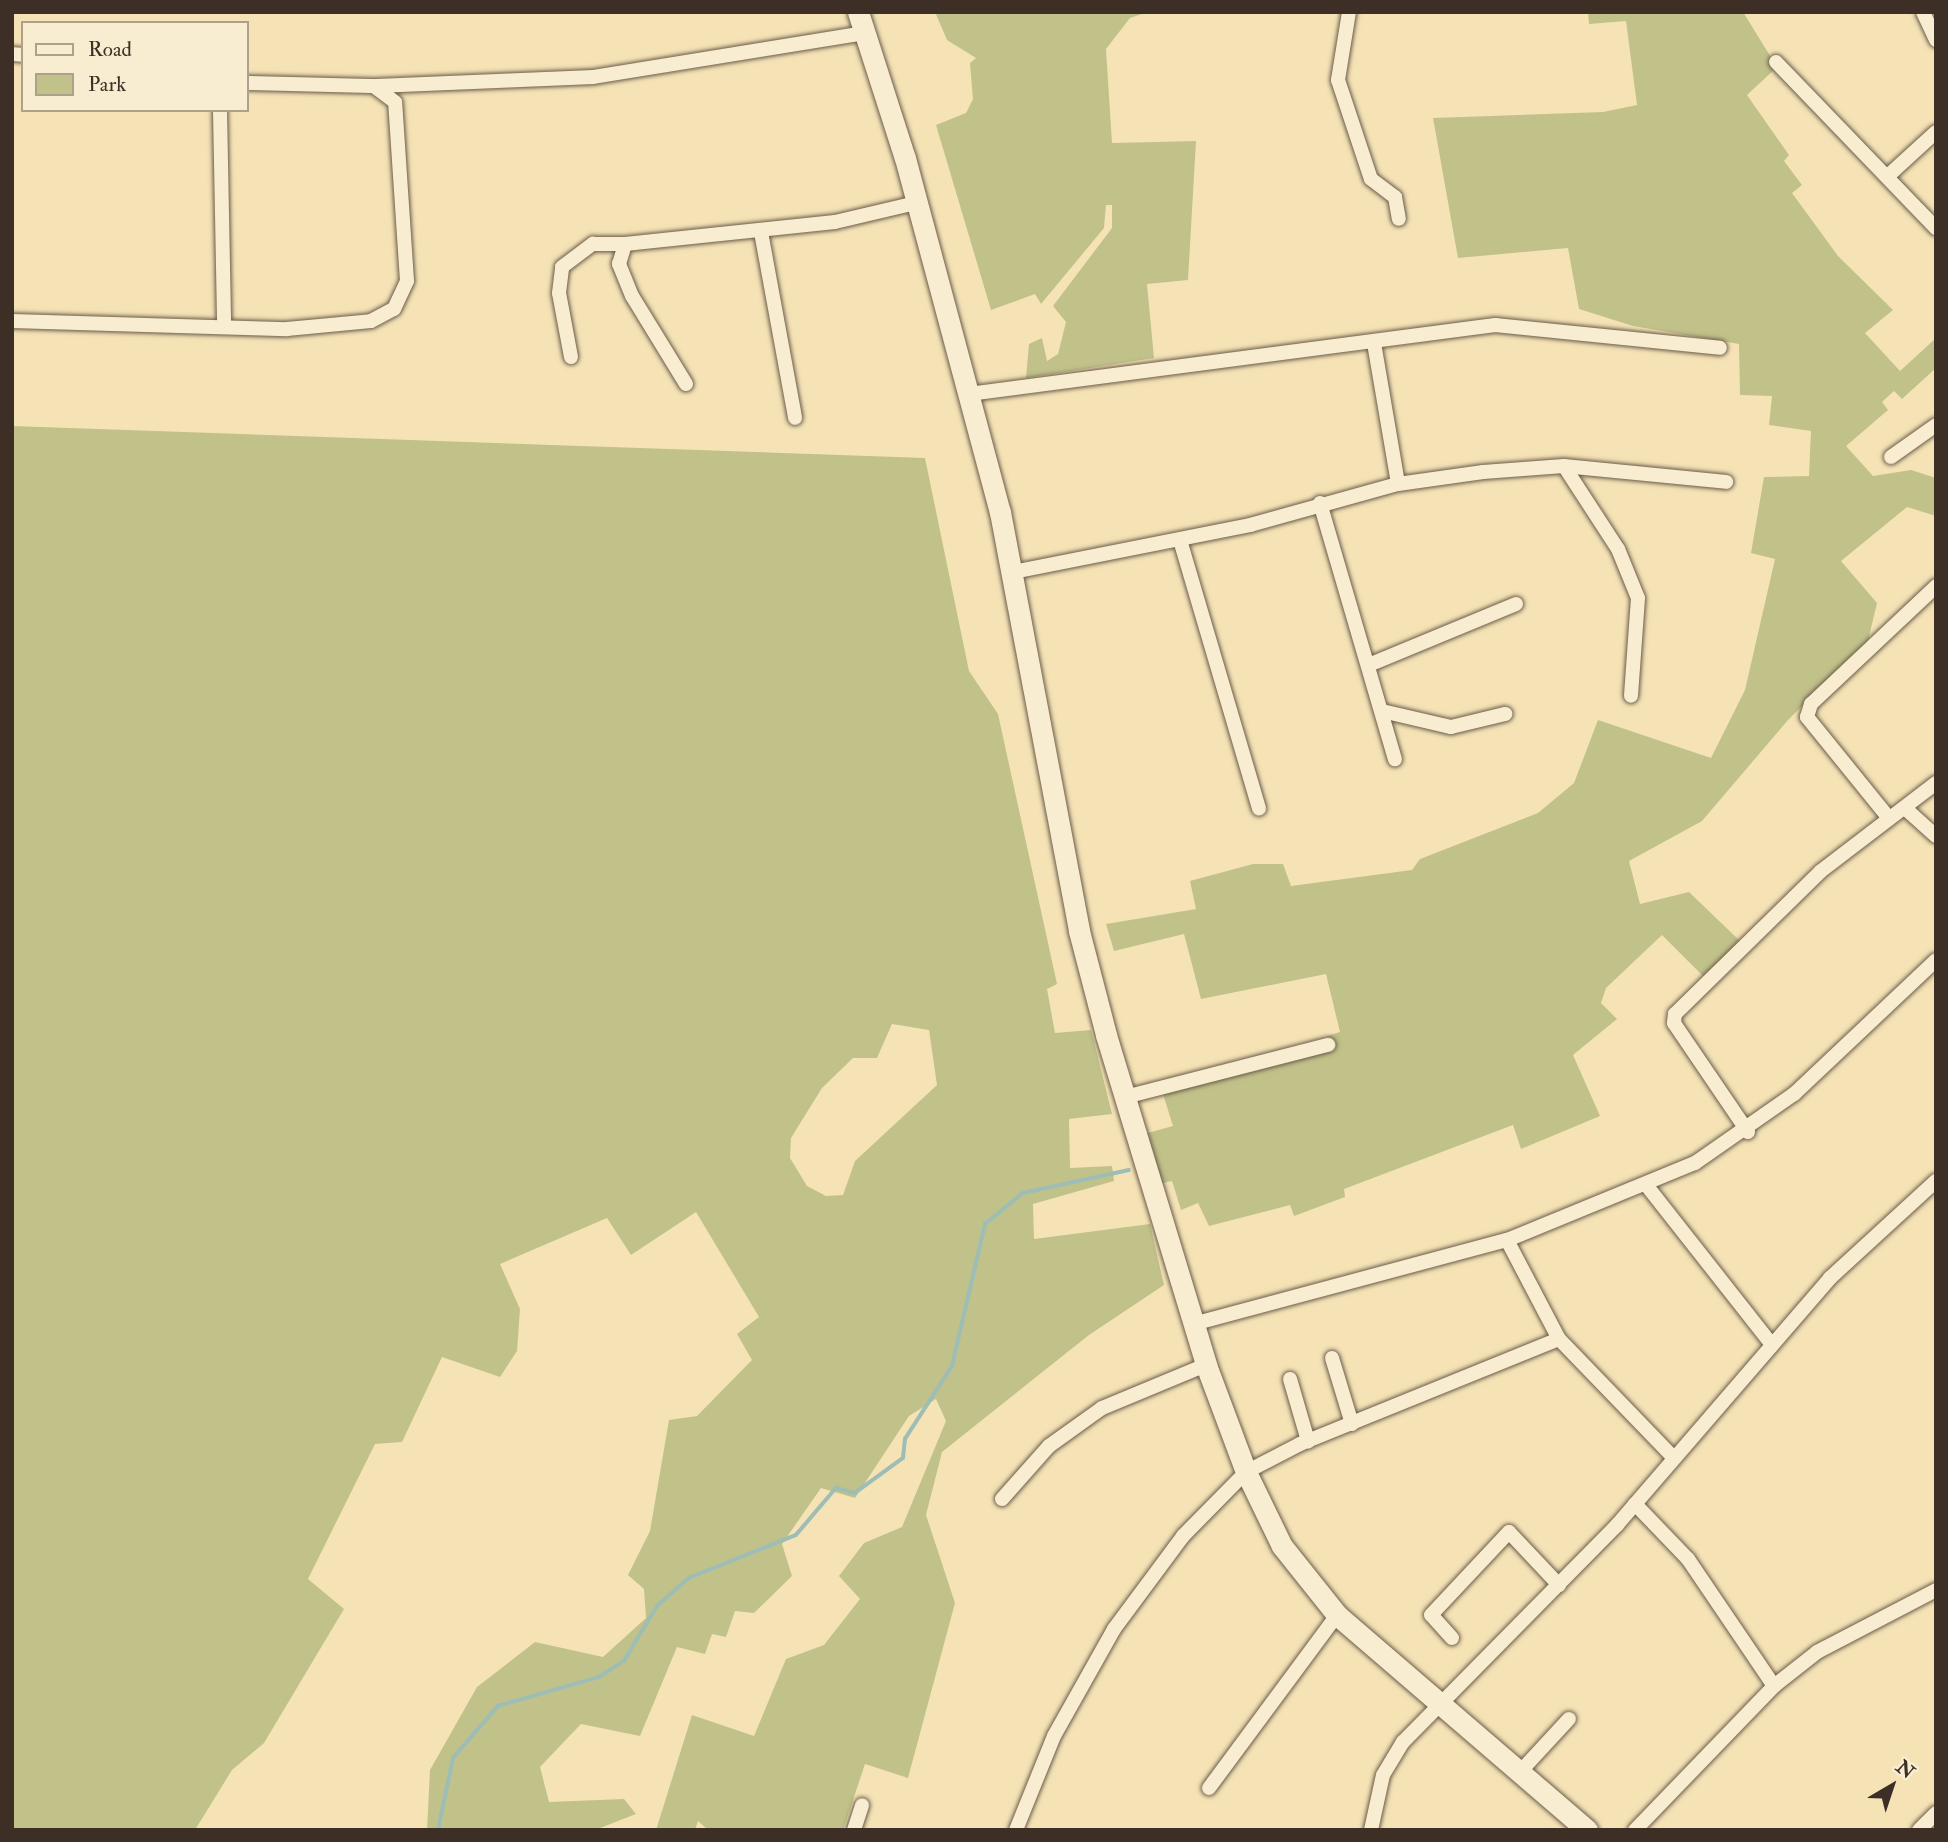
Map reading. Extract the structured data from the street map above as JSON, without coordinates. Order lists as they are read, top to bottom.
{
  "legend": ["Road", "Park"],
  "north": "top right"
}
